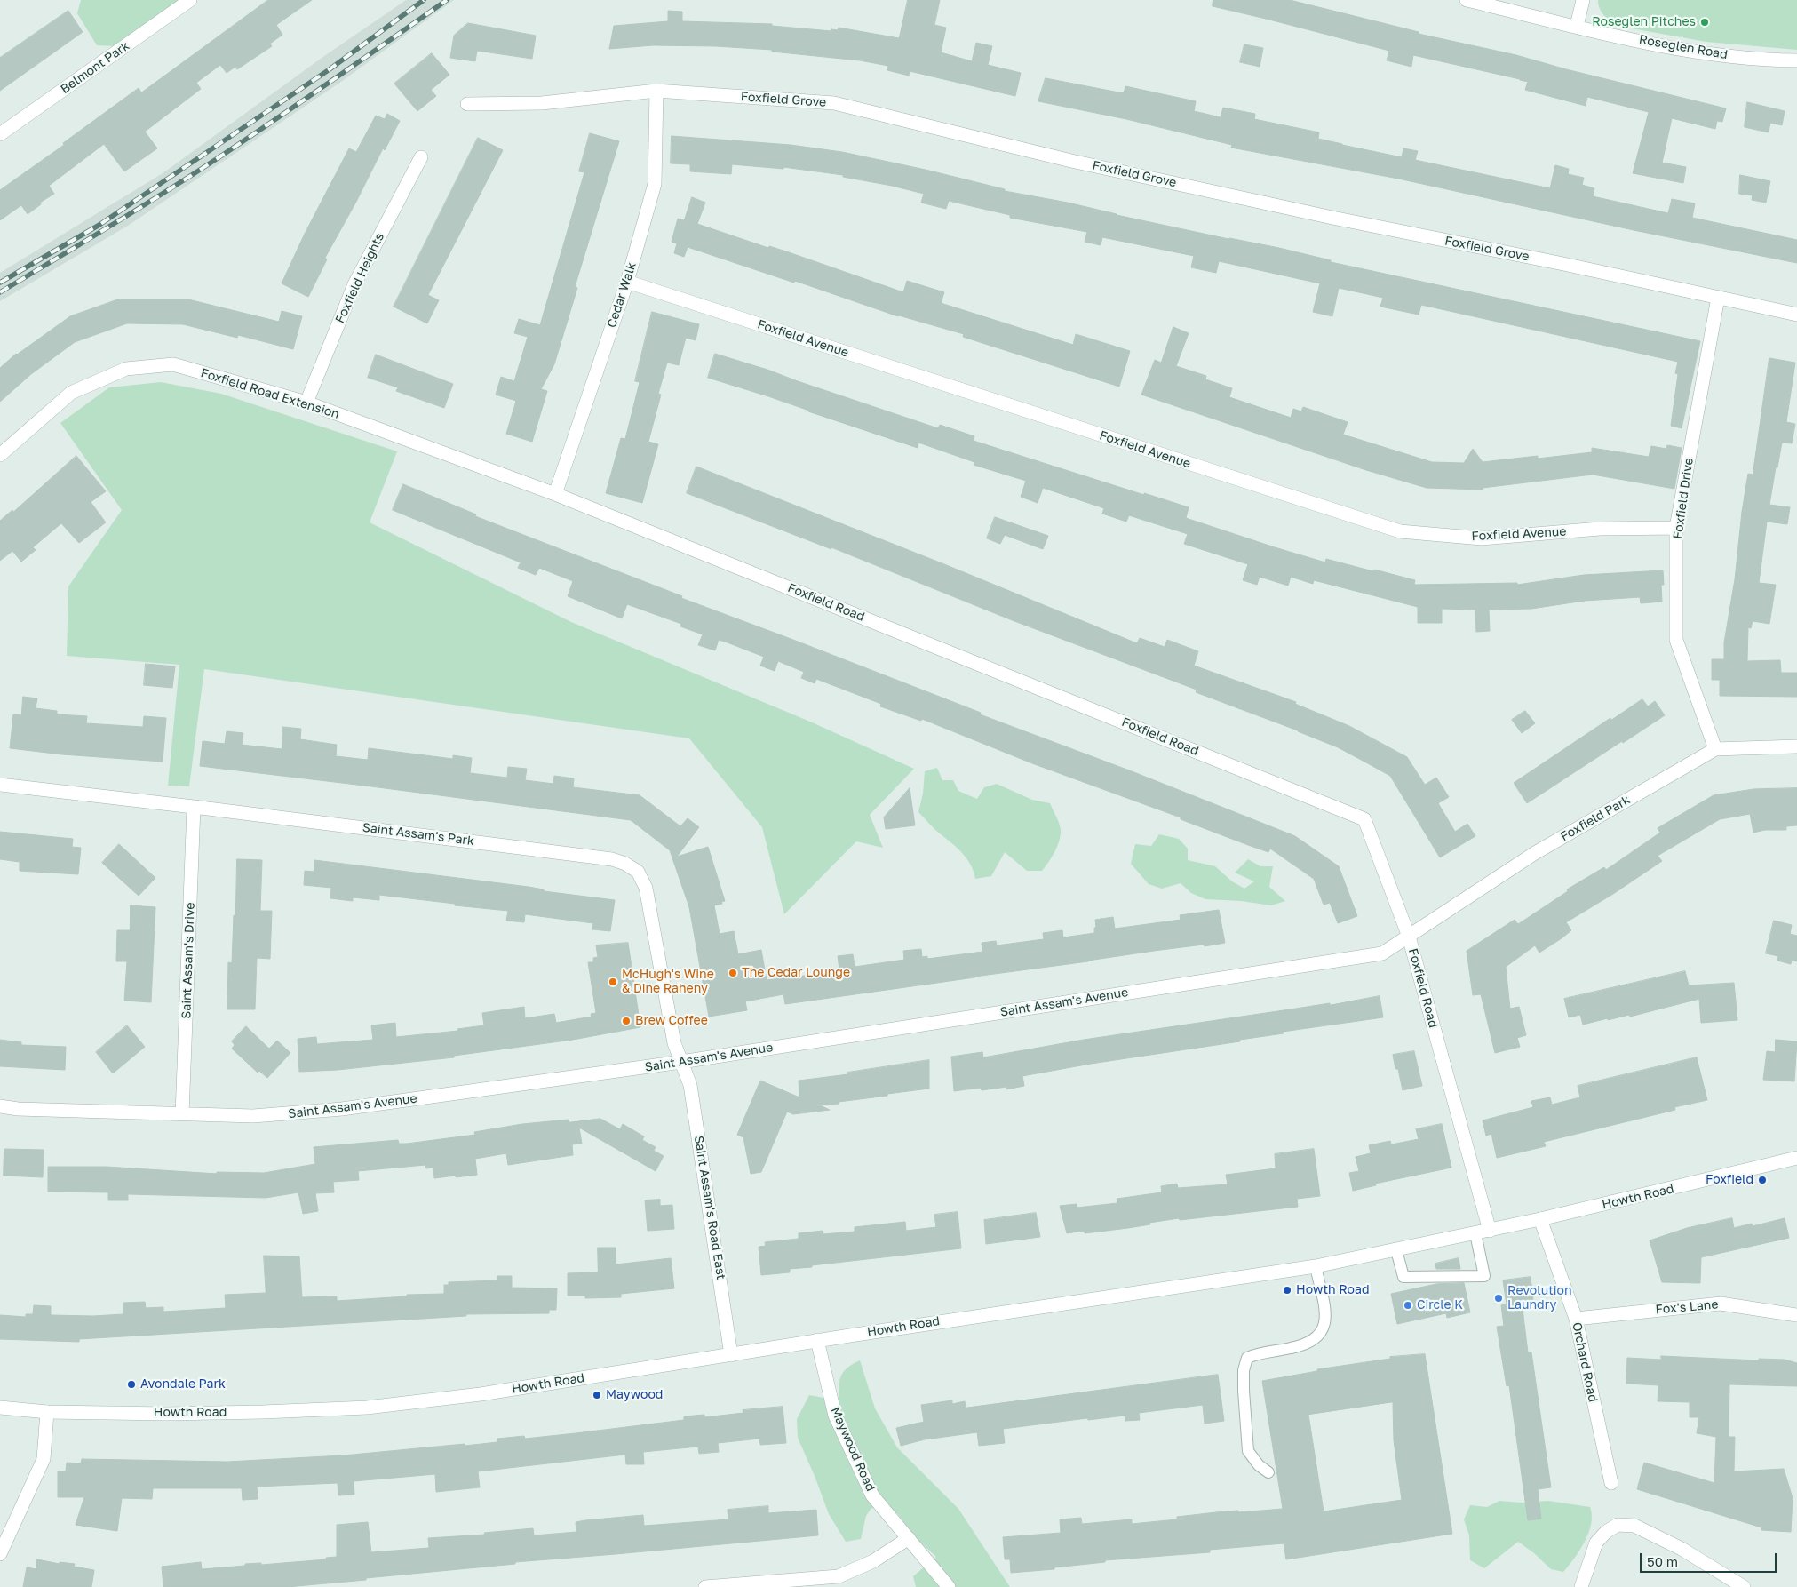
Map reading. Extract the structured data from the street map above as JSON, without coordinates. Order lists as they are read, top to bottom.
{
  "streets": {
    "street": [
      "Roseglen Road",
      "Belmont Park",
      "Foxfield Grove",
      "Foxfield Heights",
      "Cedar Walk",
      "Foxfield Avenue",
      "Foxfield Road Extension",
      "Foxfield Drive",
      "Foxfield Road",
      "Foxfield Park",
      "Saint Assam's Park",
      "Saint Assam's Drive",
      "Saint Assam's Avenue",
      "Howth Road",
      "Saint Assam's Road East",
      "Fox's Lane",
      "Orchard Road",
      "Maywood Road"
    ]
  },
  "crossings": [
    ["Foxfield Grove", "Cedar Walk"],
    ["Foxfield Grove", "Foxfield Drive"],
    ["Foxfield Heights", "Foxfield Road Extension"],
    ["Cedar Walk", "Foxfield Avenue"],
    ["Cedar Walk", "Foxfield Road Extension"],
    ["Cedar Walk", "Foxfield Road"],
    ["Foxfield Avenue", "Foxfield Drive"],
    ["Foxfield Road Extension", "Foxfield Road"],
    ["Foxfield Drive", "Foxfield Park"],
    ["Foxfield Road", "Foxfield Park"],
    ["Foxfield Road", "Saint Assam's Avenue"],
    ["Foxfield Road", "Howth Road"],
    ["Foxfield Park", "Saint Assam's Avenue"],
    ["Saint Assam's Park", "Saint Assam's Drive"],
    ["Saint Assam's Park", "Saint Assam's Avenue"],
    ["Saint Assam's Park", "Saint Assam's Road East"],
    ["Saint Assam's Drive", "Saint Assam's Avenue"],
    ["Saint Assam's Avenue", "Saint Assam's Road East"],
    ["Howth Road", "Saint Assam's Road East"],
    ["Howth Road", "Orchard Road"],
    ["Howth Road", "Maywood Road"],
    ["Fox's Lane", "Orchard Road"]
  ],
  "places": [
    "Roseglen Pitches",
    "The Cedar Lounge",
    "McHugh's Wine & Dine Raheny",
    "Brew Coffee",
    "Foxfield",
    "Howth Road",
    "Revolution Laundry",
    "Circle K",
    "Avondale Park",
    "Maywood"
  ],
  "scale_bar": "50 m"
}
